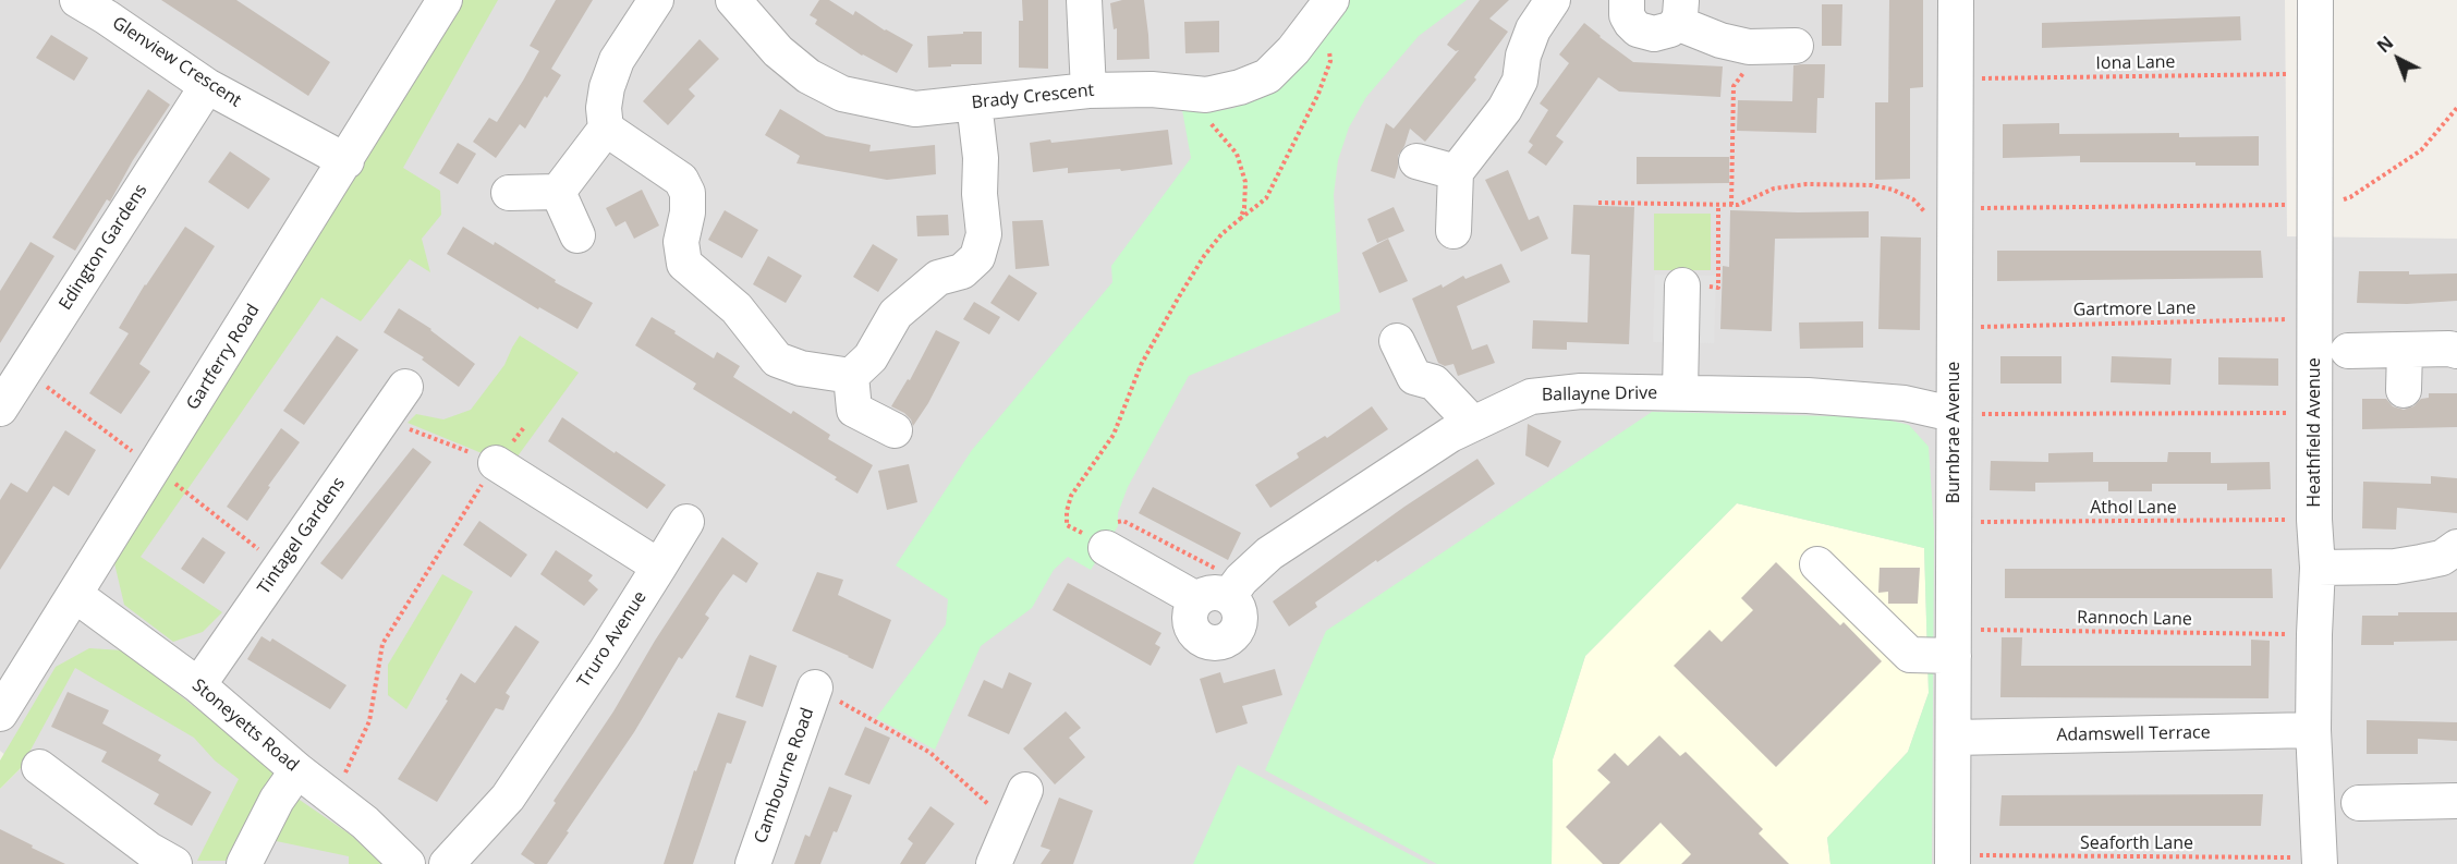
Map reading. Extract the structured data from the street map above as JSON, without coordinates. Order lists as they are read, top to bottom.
{
  "streets": {
    "street": [
      "Glenview Crescent",
      "Brady Crescent",
      "Edington Gardens",
      "Gartferry Road",
      "Ballayne Drive",
      "Burnbrae Avenue",
      "Heathfield Avenue",
      "Tintagel Gardens",
      "Truro Avenue",
      "Stoneyetts Road",
      "Adamswell Terrace",
      "Cambourne Road"
    ],
    "path": [
      "Iona Lane",
      "Gartmore Lane",
      "Athol Lane",
      "Rannoch Lane",
      "Seaforth Lane"
    ]
  },
  "crossings": [
    ["Glenview Crescent", "Edington Gardens"],
    ["Glenview Crescent", "Gartferry Road"],
    ["Iona Lane", "Burnbrae Avenue"],
    ["Iona Lane", "Heathfield Avenue"],
    ["Gartmore Lane", "Burnbrae Avenue"],
    ["Gartmore Lane", "Heathfield Avenue"],
    ["Gartferry Road", "Stoneyetts Road"],
    ["Ballayne Drive", "Burnbrae Avenue"],
    ["Burnbrae Avenue", "Athol Lane"],
    ["Burnbrae Avenue", "Rannoch Lane"],
    ["Burnbrae Avenue", "Adamswell Terrace"],
    ["Burnbrae Avenue", "Seaforth Lane"],
    ["Heathfield Avenue", "Athol Lane"],
    ["Heathfield Avenue", "Rannoch Lane"],
    ["Heathfield Avenue", "Adamswell Terrace"],
    ["Heathfield Avenue", "Seaforth Lane"],
    ["Tintagel Gardens", "Stoneyetts Road"]
  ],
  "north": "top left"
}
